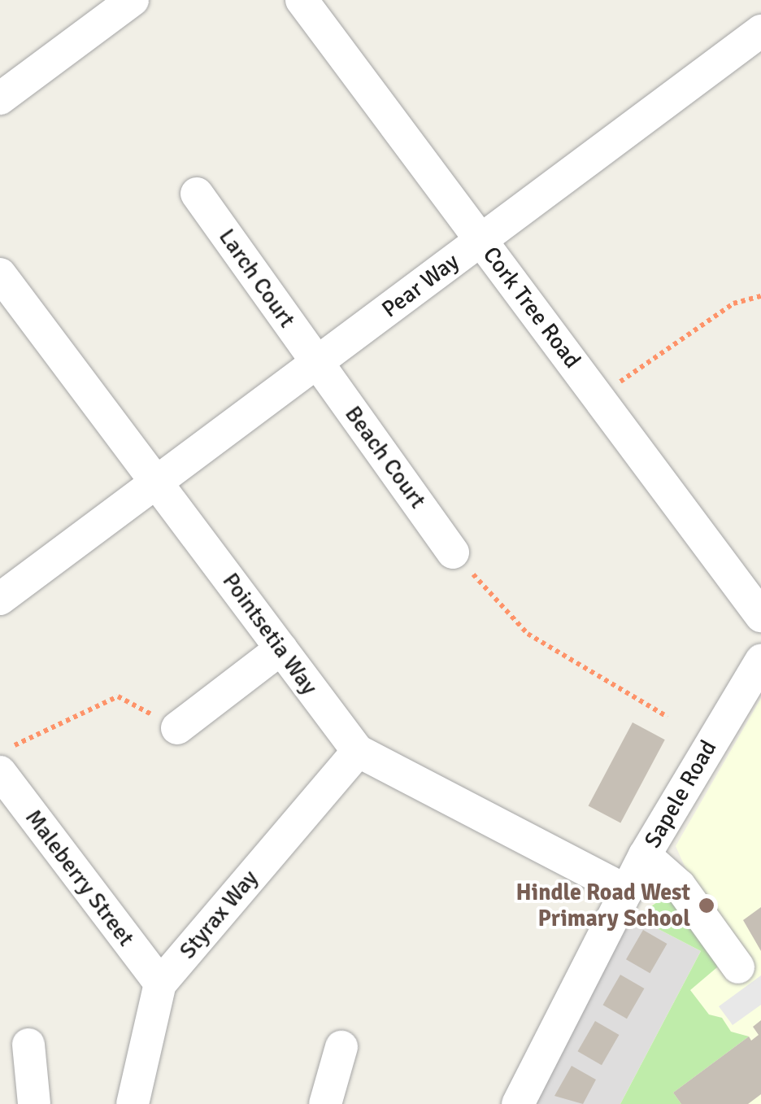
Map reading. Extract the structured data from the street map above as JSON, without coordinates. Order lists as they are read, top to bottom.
{
  "streets": {
    "street": [
      "Larch Court",
      "Pear Way",
      "Cork Tree Road",
      "Beach Court",
      "Pointsetia Way",
      "Sapele Road",
      "Maleberry Street",
      "Styrax Way"
    ]
  },
  "crossings": [
    ["Larch Court", "Pear Way"],
    ["Larch Court", "Beach Court"],
    ["Pear Way", "Cork Tree Road"],
    ["Pear Way", "Beach Court"],
    ["Pear Way", "Pointsetia Way"],
    ["Pointsetia Way", "Sapele Road"],
    ["Pointsetia Way", "Styrax Way"],
    ["Maleberry Street", "Styrax Way"]
  ],
  "places": ["Hindle Road West Primary School"]
}
